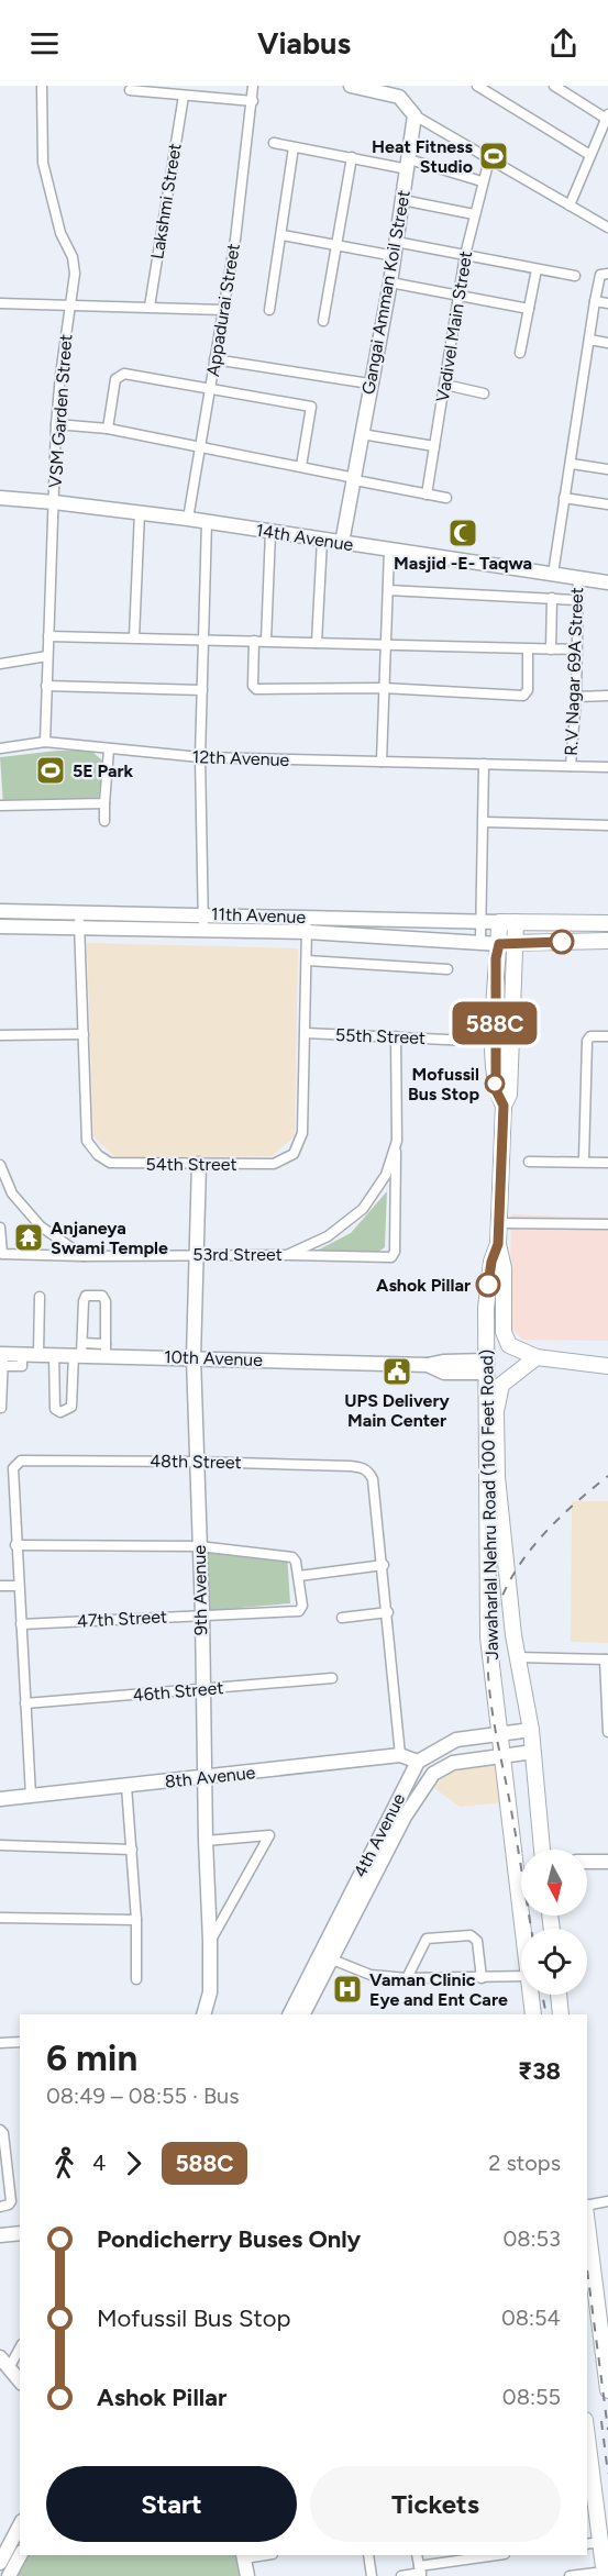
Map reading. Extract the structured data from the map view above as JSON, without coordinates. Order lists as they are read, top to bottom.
{
  "streets": {
    "main road": ["11th Avenue", "Jawaharlal Nehru Road (100 Feet Road)"],
    "street": [
      "Lakshmi Street",
      "Gangai Amman Koil Street",
      "Appadurai Street",
      "Vadivel Main Street",
      "VSM Garden Street",
      "14th Avenue",
      "R.V Nagar 69A Street",
      "12th Avenue",
      "55th Street",
      "54th Street",
      "53rd Street",
      "10th Avenue",
      "48th Street",
      "9th Avenue",
      "47th Street",
      "46th Street",
      "8th Avenue",
      "4th Avenue"
    ]
  },
  "crossings": [
    ["Gangai Amman Koil Street", "14th Avenue"],
    ["Appadurai Street", "14th Avenue"],
    ["VSM Garden Street", "14th Avenue"],
    ["VSM Garden Street", "12th Avenue"],
    ["14th Avenue", "R.V Nagar 69A Street"],
    ["R.V Nagar 69A Street", "12th Avenue"],
    ["11th Avenue", "54th Street"],
    ["55th Street", "54th Street"],
    ["55th Street", "53rd Street"],
    ["54th Street", "9th Avenue"],
    ["53rd Street", "9th Avenue"],
    ["10th Avenue", "Jawaharlal Nehru Road (100 Feet Road)"],
    ["10th Avenue", "9th Avenue"],
    ["48th Street", "9th Avenue"],
    ["9th Avenue", "47th Street"],
    ["9th Avenue", "46th Street"],
    ["9th Avenue", "8th Avenue"],
    ["8th Avenue", "4th Avenue"]
  ],
  "places": {
    "sports": ["Heat Fitness Studio", "5E Park"],
    "mosque": ["Masjid -E- Taqwa"],
    "other": ["Mofussil Bus Stop", "Ashok Pillar"],
    "temple": ["Anjaneya Swami Temple"],
    "public building": ["UPS Delivery Main Center"],
    "hospital": ["Vaman Clinic Eye and Ent Care"]
  },
  "lines": ["bus line 588C"],
  "north": "bottom",
  "page": {
    "header": "Viabus",
    "on_map": "588C",
    "heading": ["6 min", "08:49 – 08:55 · Bus", "₹38"],
    "legs": ["4", "588C", "2 stops"],
    "list": [
      {
        "name": "Pondicherry Buses Only",
        "value": "08:53"
      },
      {
        "name": "Mofussil Bus Stop",
        "value": "08:54"
      },
      {
        "name": "Ashok Pillar",
        "value": "08:55"
      }
    ],
    "buttons": ["Start", "Tickets"]
  }
}
